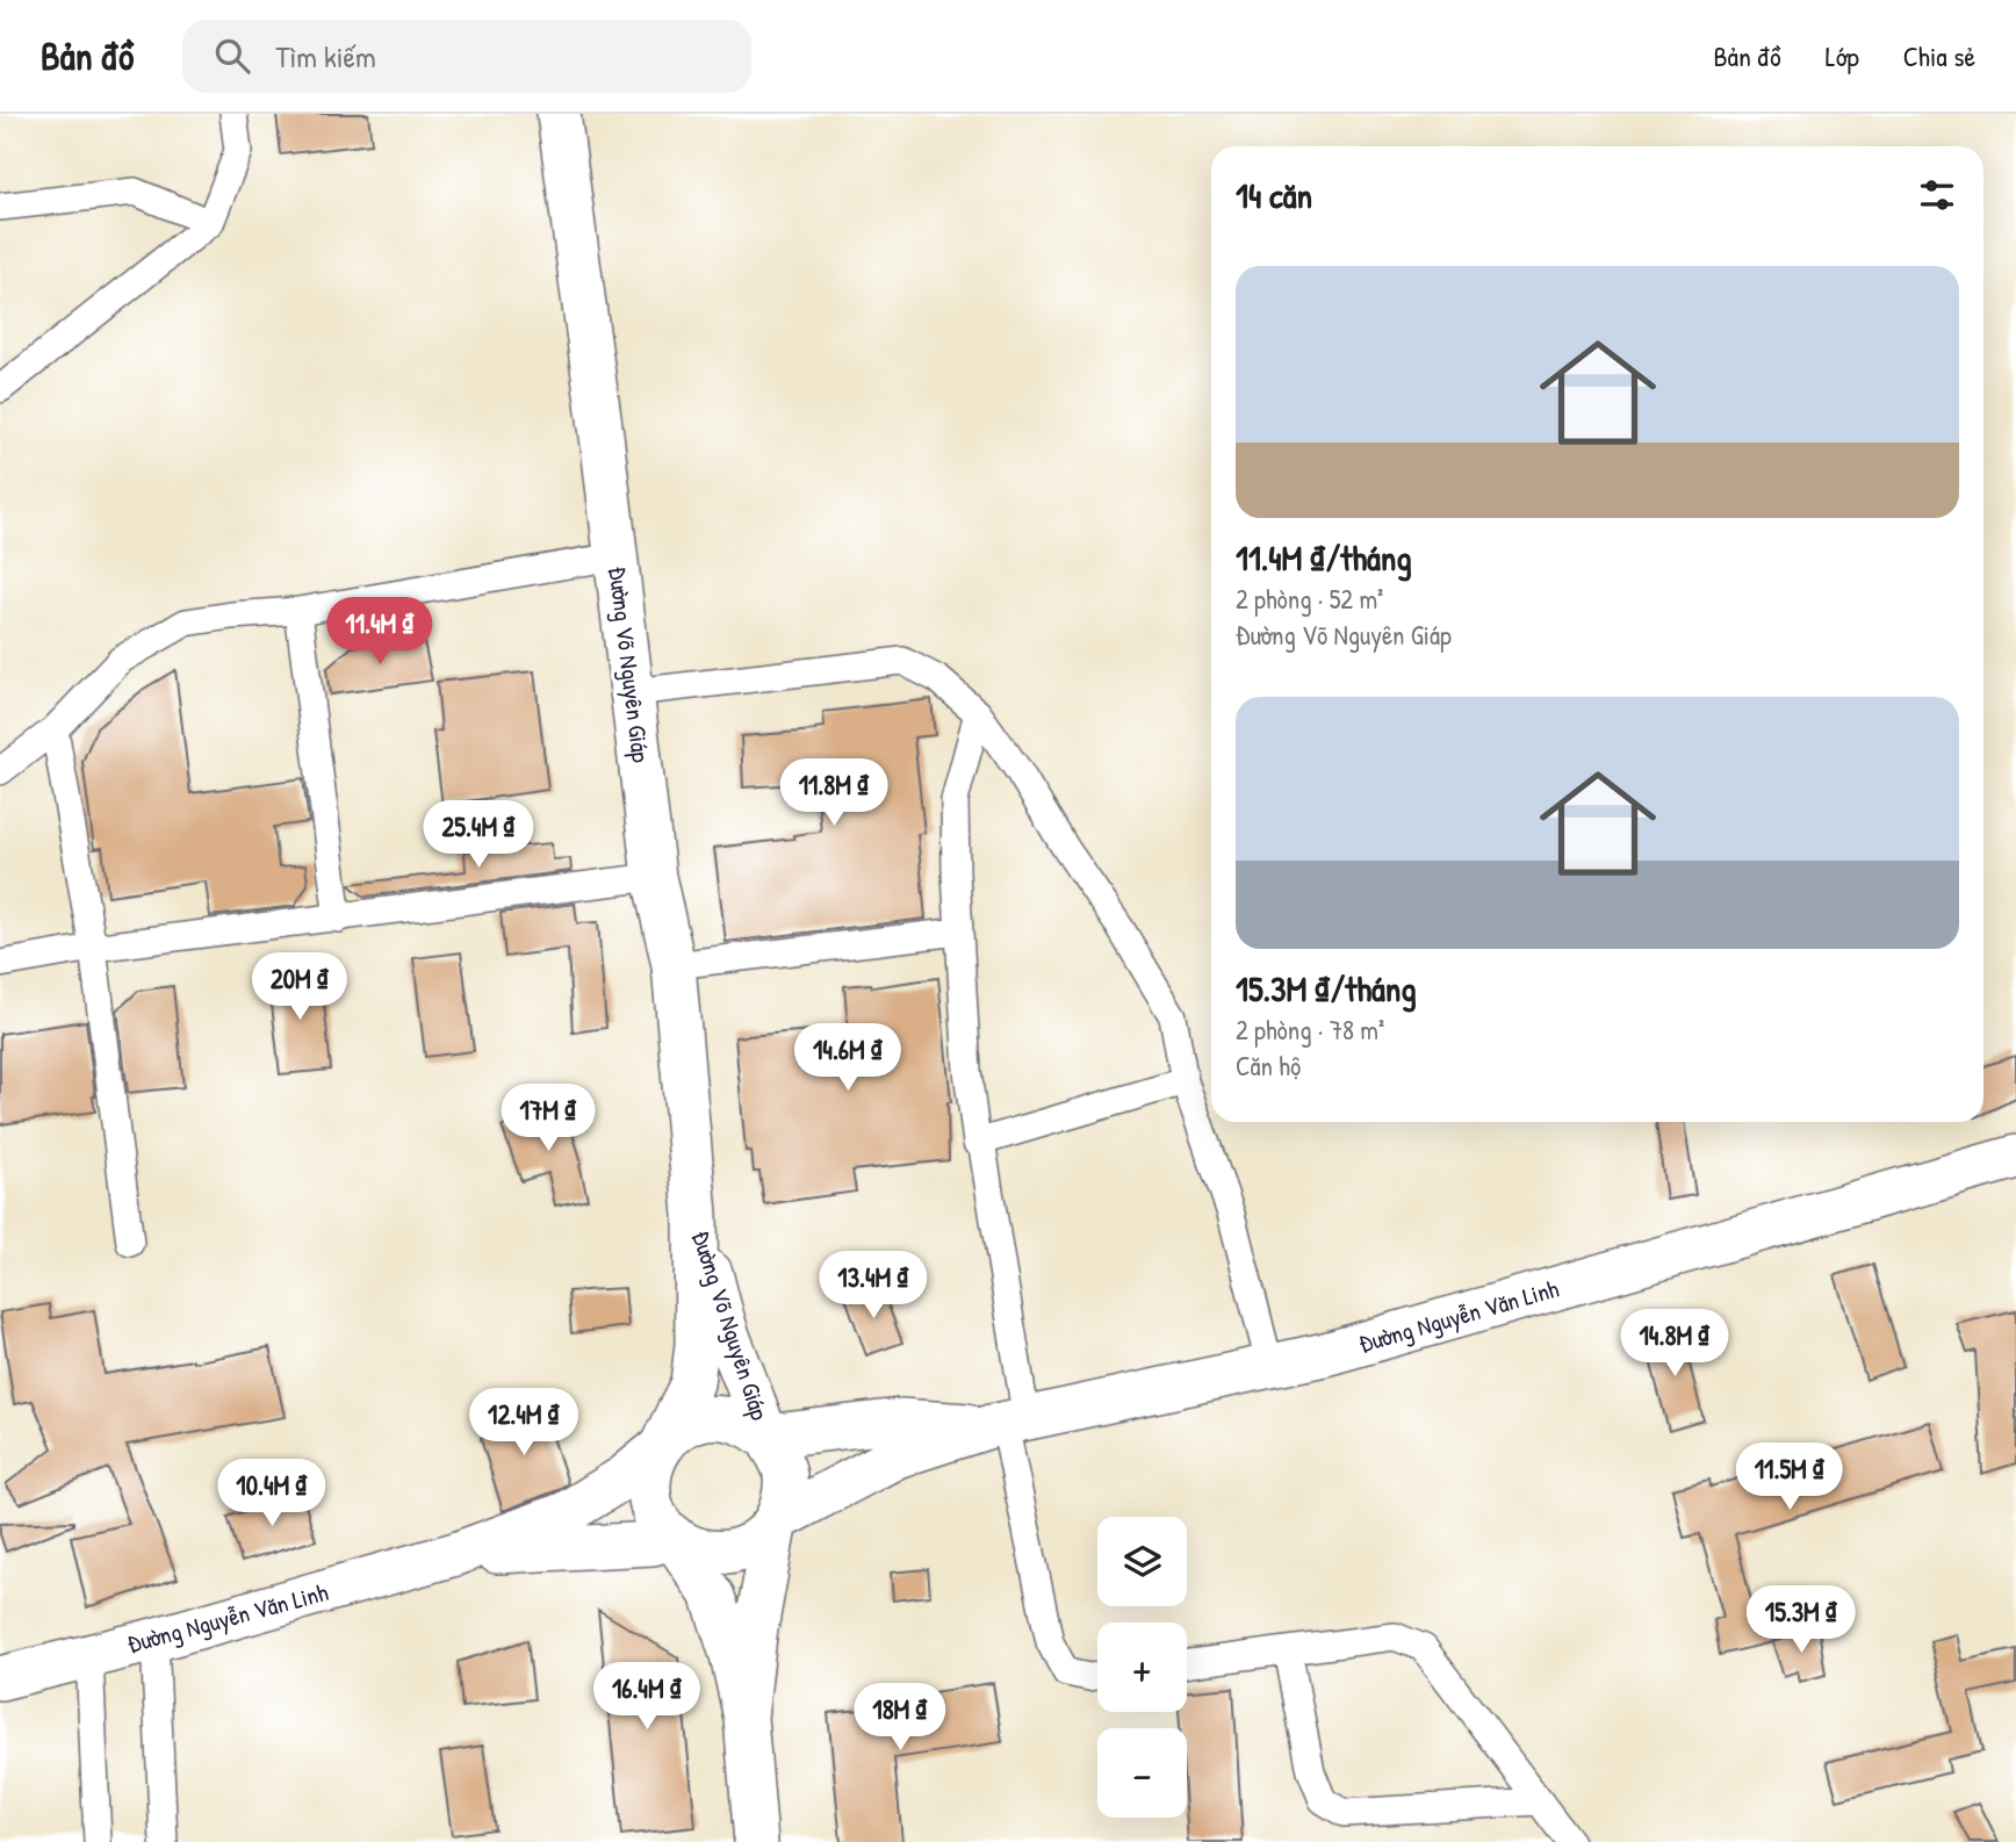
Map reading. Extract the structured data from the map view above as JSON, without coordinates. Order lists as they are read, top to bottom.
{
  "streets": {
    "main road": ["Đường Võ Nguyên Giáp", "Đường Nguyễn Văn Linh"]
  },
  "crossings": [
    ["Đường Võ Nguyên Giáp", "Đường Nguyễn Văn Linh"]
  ],
  "page": {
    "header": "Bản đồ",
    "search": "Tìm kiếm",
    "nav": ["Bản đồ", "Lớp", "Chia sẻ"],
    "heading": "14 căn",
    "list": [
      {
        "name": "11.4M ₫/tháng",
        "note": "2 phòng · 52 m² · Đường Võ Nguyên Giáp"
      },
      {
        "name": "15.3M ₫/tháng",
        "note": "2 phòng · 78 m² · Căn hộ"
      }
    ],
    "price": [
      "11.4M ₫",
      "11.8M ₫",
      "25.4M ₫",
      "20M ₫",
      "14.6M ₫",
      "17M ₫",
      "13.4M ₫",
      "14.8M ₫",
      "12.4M ₫",
      "11.5M ₫",
      "10.4M ₫",
      "15.3M ₫",
      "16.4M ₫",
      "18M ₫"
    ],
    "map_buttons": ["+", "−"]
  }
}
